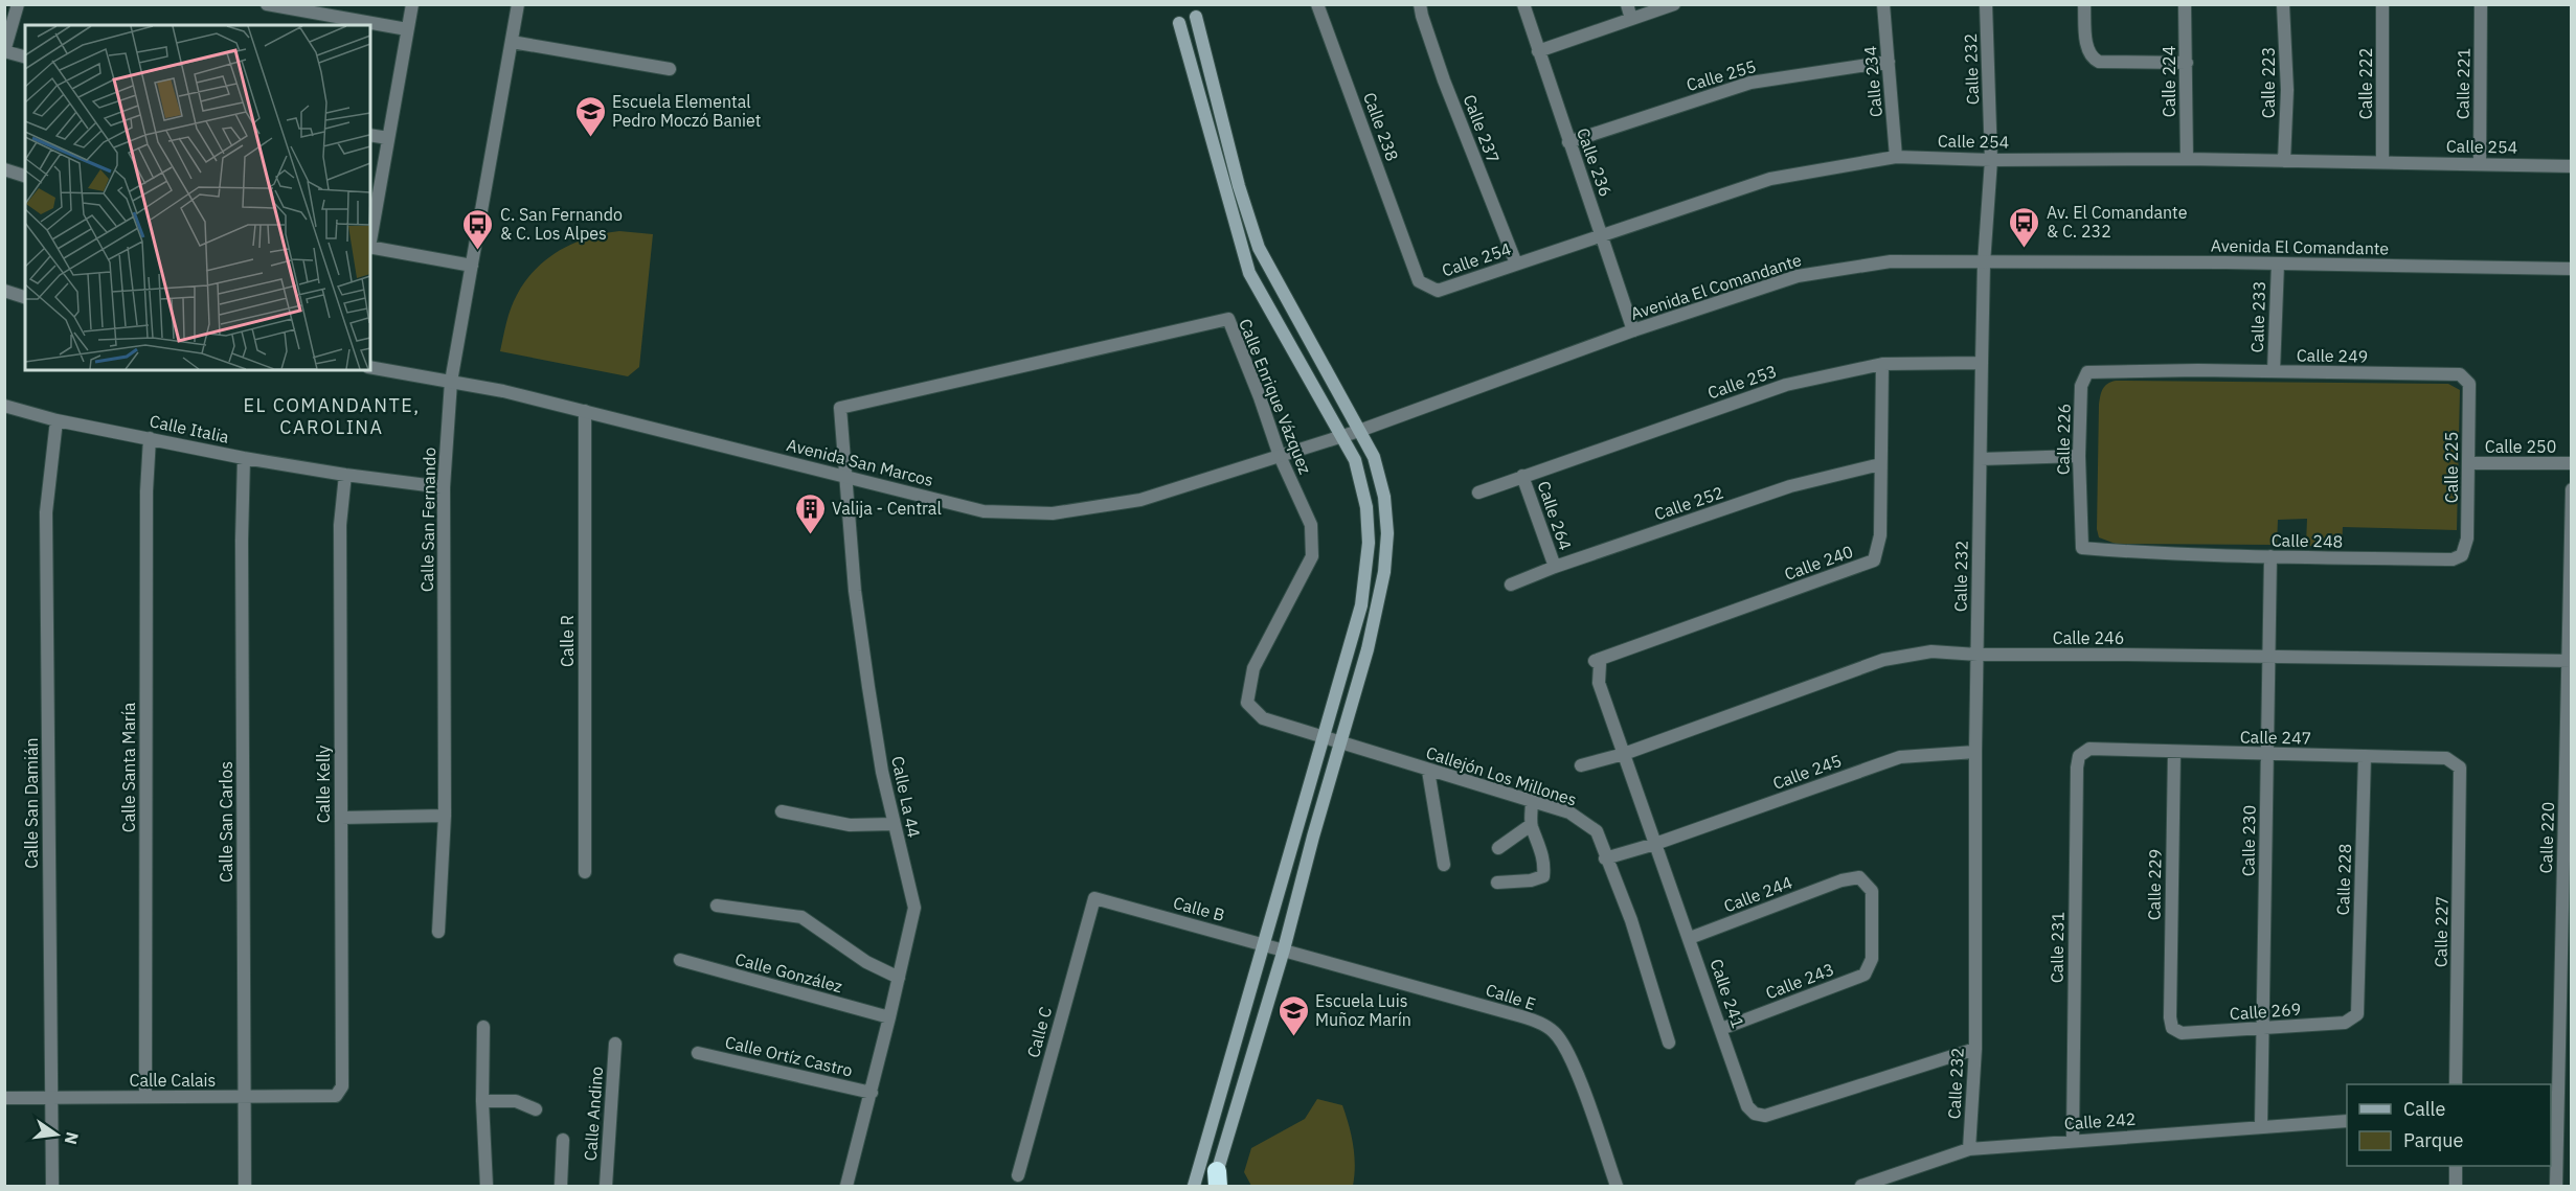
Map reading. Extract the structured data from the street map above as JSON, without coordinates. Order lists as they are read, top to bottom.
{
  "streets": {
    "street": [
      "Calle 232",
      "Calle 255",
      "Calle 234",
      "Calle 224",
      "Calle 223",
      "Calle 222",
      "Calle 221",
      "Calle 238",
      "Calle 237",
      "Calle 254",
      "Calle 236",
      "Avenida El Comandante",
      "Calle 233",
      "Calle 249",
      "Calle 253",
      "Calle Enrique Vázquez",
      "Calle Italia",
      "Calle 226",
      "Calle 250",
      "Avenida San Marcos",
      "Calle 225",
      "Calle 252",
      "Calle 264",
      "Calle San Fernando",
      "Calle 248",
      "Calle 240",
      "Calle 246",
      "Calle R",
      "Calle 247",
      "Calle Santa María",
      "Calle 245",
      "Callejón Los Millones",
      "Calle Kelly",
      "Calle La 44",
      "Calle San Damián",
      "Calle San Carlos",
      "Calle 220",
      "Calle 230",
      "Calle 228",
      "Calle 229",
      "Calle 244",
      "Calle B",
      "Calle 227",
      "Calle 231",
      "Calle González",
      "Calle 243",
      "Calle 241",
      "Calle E",
      "Calle 269",
      "Calle C",
      "Calle Ortíz Castro",
      "Calle Calais",
      "Calle Andino",
      "Calle 242"
    ]
  },
  "crossings": [
    ["Calle 232", "Calle 254"],
    ["Calle 232", "Avenida El Comandante"],
    ["Calle 232", "Calle 253"],
    ["Calle 232", "Calle 246"],
    ["Calle 232", "Calle 245"],
    ["Calle 232", "Calle 241"],
    ["Calle 232", "Calle 242"],
    ["Calle 255", "Calle 234"],
    ["Calle 255", "Calle 236"],
    ["Calle 234", "Calle 254"],
    ["Calle 224", "Calle 254"],
    ["Calle 223", "Calle 254"],
    ["Calle 222", "Calle 254"],
    ["Calle 221", "Calle 254"],
    ["Calle 238", "Calle 254"],
    ["Calle 237", "Calle 254"],
    ["Calle 254", "Calle 236"],
    ["Calle 236", "Avenida El Comandante"],
    ["Avenida El Comandante", "Calle 233"],
    ["Avenida El Comandante", "Avenida San Marcos"],
    ["Calle 233", "Calle 249"],
    ["Calle 249", "Calle 226"],
    ["Calle 249", "Calle 225"],
    ["Calle 253", "Calle 264"],
    ["Calle 253", "Calle 240"],
    ["Calle Enrique Vázquez", "Avenida San Marcos"],
    ["Calle Enrique Vázquez", "Callejón Los Millones"],
    ["Calle Enrique Vázquez", "Calle La 44"],
    ["Calle Italia", "Calle San Fernando"],
    ["Calle Italia", "Calle Santa María"],
    ["Calle Italia", "Calle Kelly"],
    ["Calle Italia", "Calle San Damián"],
    ["Calle Italia", "Calle San Carlos"],
    ["Calle 226", "Calle 248"],
    ["Calle 250", "Calle 225"],
    ["Avenida San Marcos", "Calle San Fernando"],
    ["Avenida San Marcos", "Calle R"],
    ["Avenida San Marcos", "Calle La 44"],
    ["Calle 225", "Calle 248"],
    ["Calle 252", "Calle 264"],
    ["Calle 252", "Calle 240"],
    ["Calle 248", "Calle 230"],
    ["Calle 240", "Calle 241"],
    ["Calle 246", "Calle 220"],
    ["Calle 246", "Calle 230"],
    ["Calle 246", "Calle 241"],
    ["Calle 247", "Calle 230"],
    ["Calle 247", "Calle 228"],
    ["Calle 247", "Calle 229"],
    ["Calle 247", "Calle 227"],
    ["Calle 247", "Calle 231"],
    ["Calle Santa María", "Calle Calais"],
    ["Calle 245", "Callejón Los Millones"],
    ["Calle 245", "Calle 241"],
    ["Calle Kelly", "Calle Calais"],
    ["Calle La 44", "Calle González"],
    ["Calle La 44", "Calle Ortíz Castro"],
    ["Calle San Damián", "Calle Calais"],
    ["Calle San Carlos", "Calle Calais"],
    ["Calle 230", "Calle 269"],
    ["Calle 230", "Calle 242"],
    ["Calle 228", "Calle 269"],
    ["Calle 229", "Calle 269"],
    ["Calle 244", "Calle 243"],
    ["Calle 244", "Calle 241"],
    ["Calle B", "Calle E"],
    ["Calle B", "Calle C"],
    ["Calle 231", "Calle 242"],
    ["Calle 243", "Calle 241"]
  ],
  "districts": ["EL COMANDANTE, CAROLINA"],
  "places": {
    "school or university": ["Escuela Elemental Pedro Moczó Baniet", "Escuela Luis Muñoz Marín"],
    "bus stop": ["Av. El Comandante & C. 232", "C. San Fernando & C. Los Alpes"],
    "building": ["Valija - Central"]
  },
  "legend": ["Calle", "Parque"],
  "north": "right"
}
